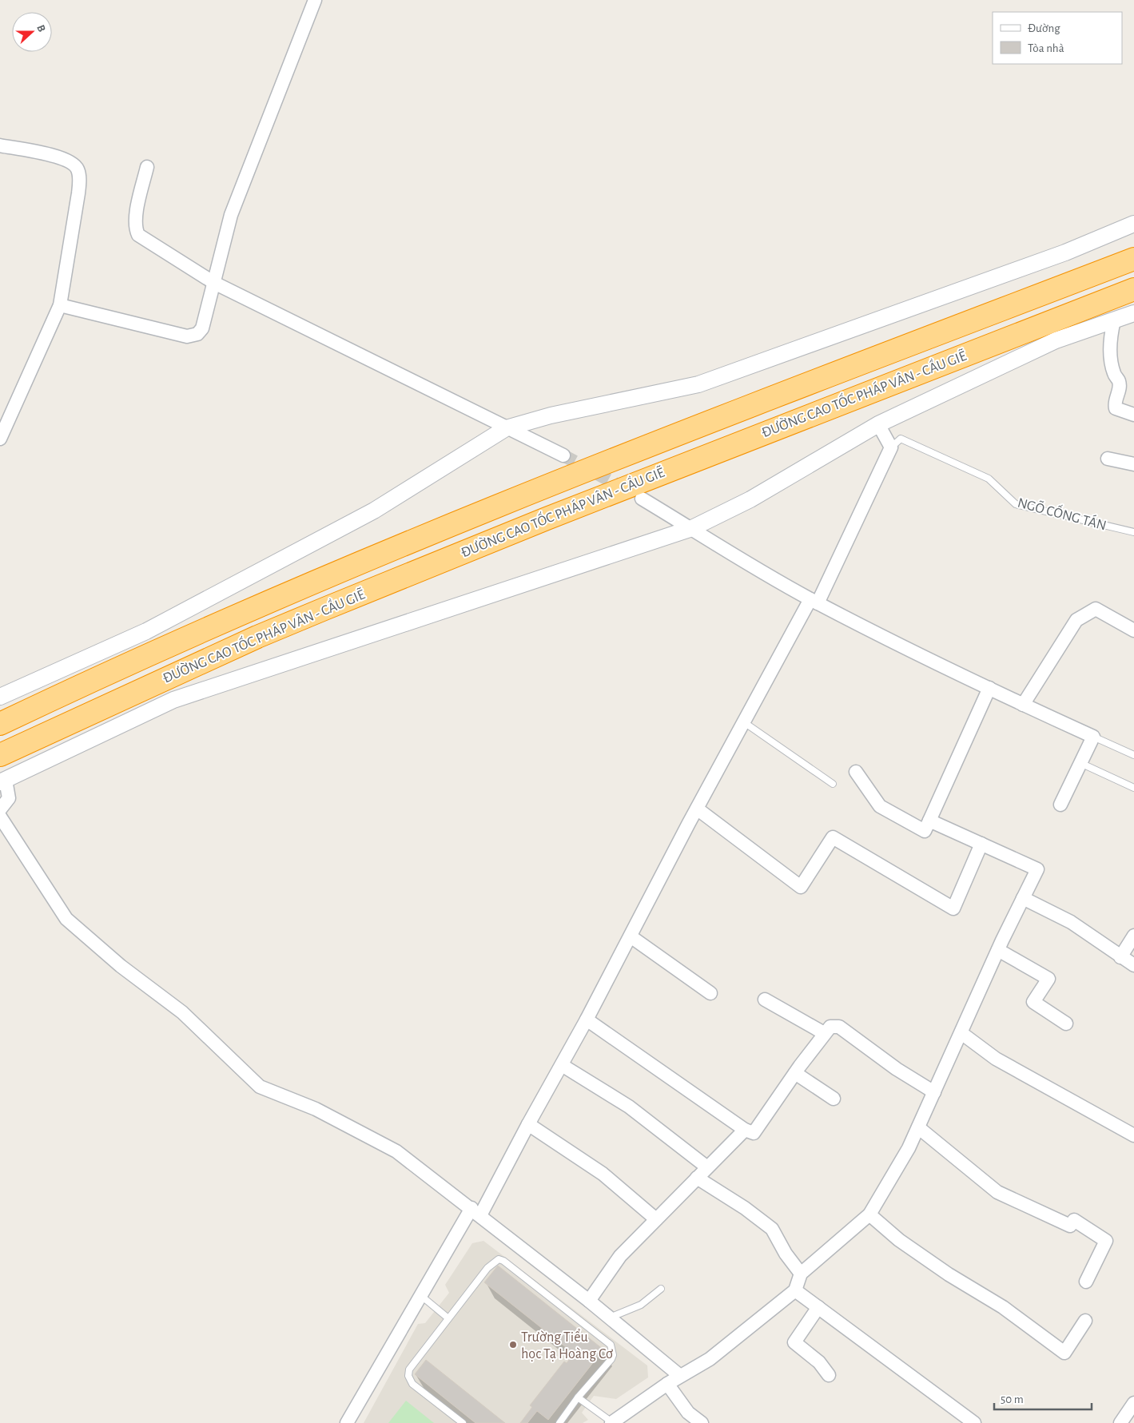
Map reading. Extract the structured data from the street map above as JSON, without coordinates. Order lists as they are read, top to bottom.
{
  "streets": {
    "highway": ["ĐƯỜNG CAO TỐC PHÁP VÂN - CẦU GIẼ"],
    "lane": ["NGÕ CỐNG TÁN"]
  },
  "places": ["Trường Tiểu học Tạ Hoàng Cơ"],
  "legend": ["Đường", "Tòa nhà"],
  "scale_bar": "50 m",
  "north": "right"
}
